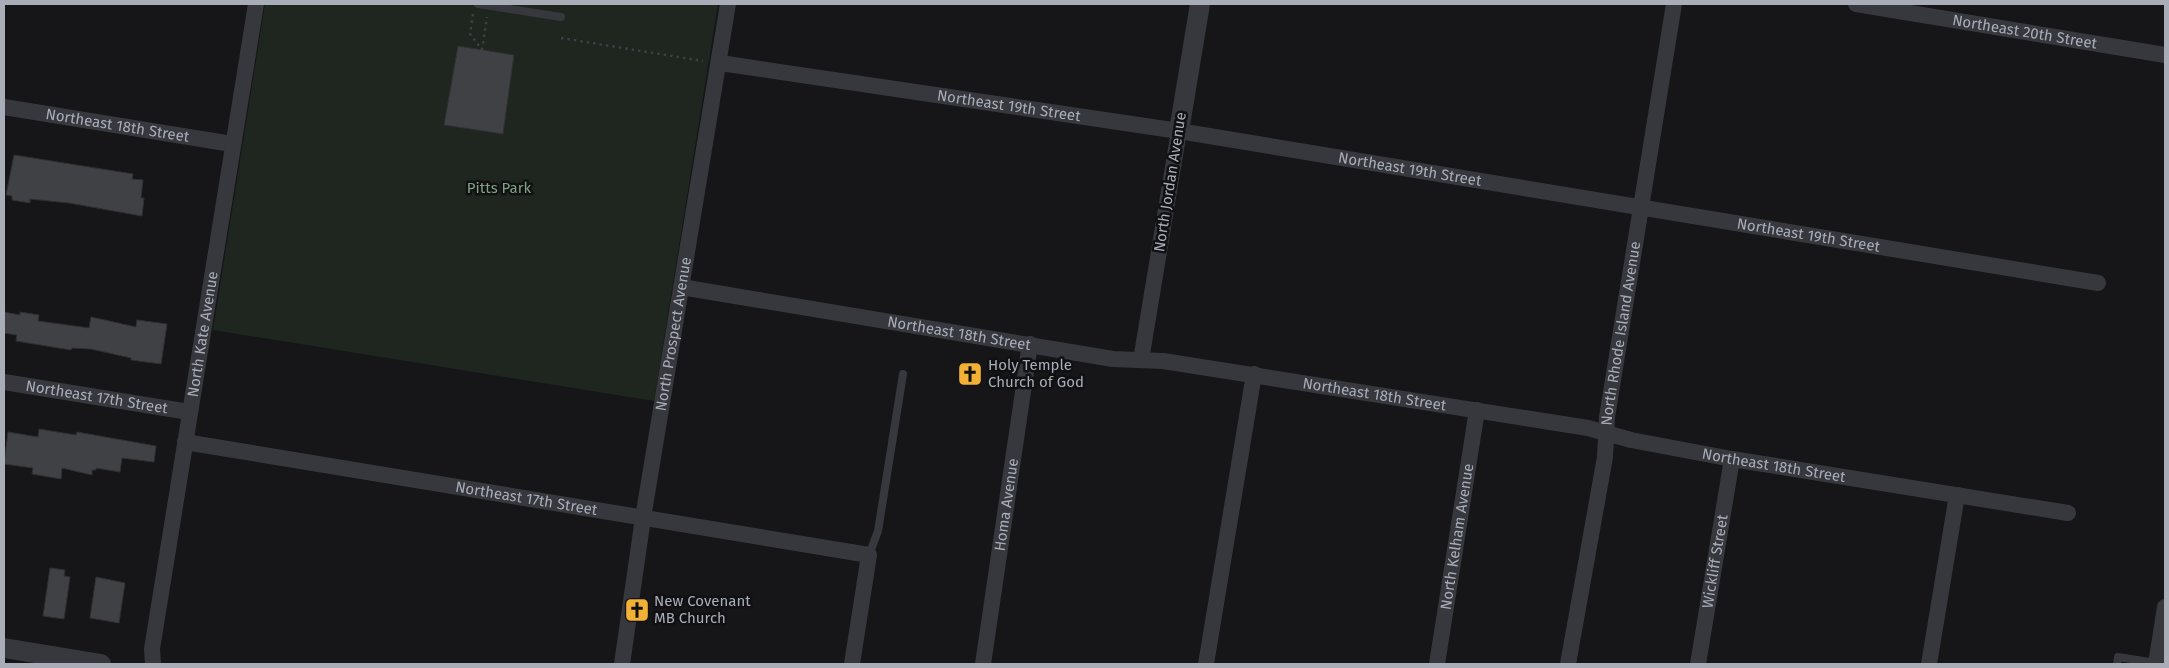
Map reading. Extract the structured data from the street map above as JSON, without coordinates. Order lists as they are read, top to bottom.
{
  "streets": {
    "street": [
      "Northeast 20th Street",
      "Northeast 19th Street",
      "Northeast 18th Street",
      "North Jordan Avenue",
      "North Kate Avenue",
      "North Prospect Avenue",
      "North Rhode Island Avenue",
      "Northeast 17th Street",
      "Homa Avenue",
      "North Kelham Avenue",
      "Wickliff Street"
    ]
  },
  "crossings": [
    ["Northeast 19th Street", "North Jordan Avenue"],
    ["Northeast 19th Street", "North Prospect Avenue"],
    ["Northeast 19th Street", "North Rhode Island Avenue"],
    ["Northeast 18th Street", "North Jordan Avenue"],
    ["Northeast 18th Street", "North Kate Avenue"],
    ["Northeast 18th Street", "North Prospect Avenue"],
    ["Northeast 18th Street", "North Rhode Island Avenue"],
    ["Northeast 18th Street", "Homa Avenue"],
    ["Northeast 18th Street", "North Kelham Avenue"],
    ["Northeast 18th Street", "Wickliff Street"],
    ["North Kate Avenue", "Northeast 17th Street"],
    ["North Prospect Avenue", "Northeast 17th Street"]
  ],
  "parks": ["Pitts Park"],
  "places": {
    "church": ["Holy Temple Church of God", "New Covenant MB Church"]
  }
}
